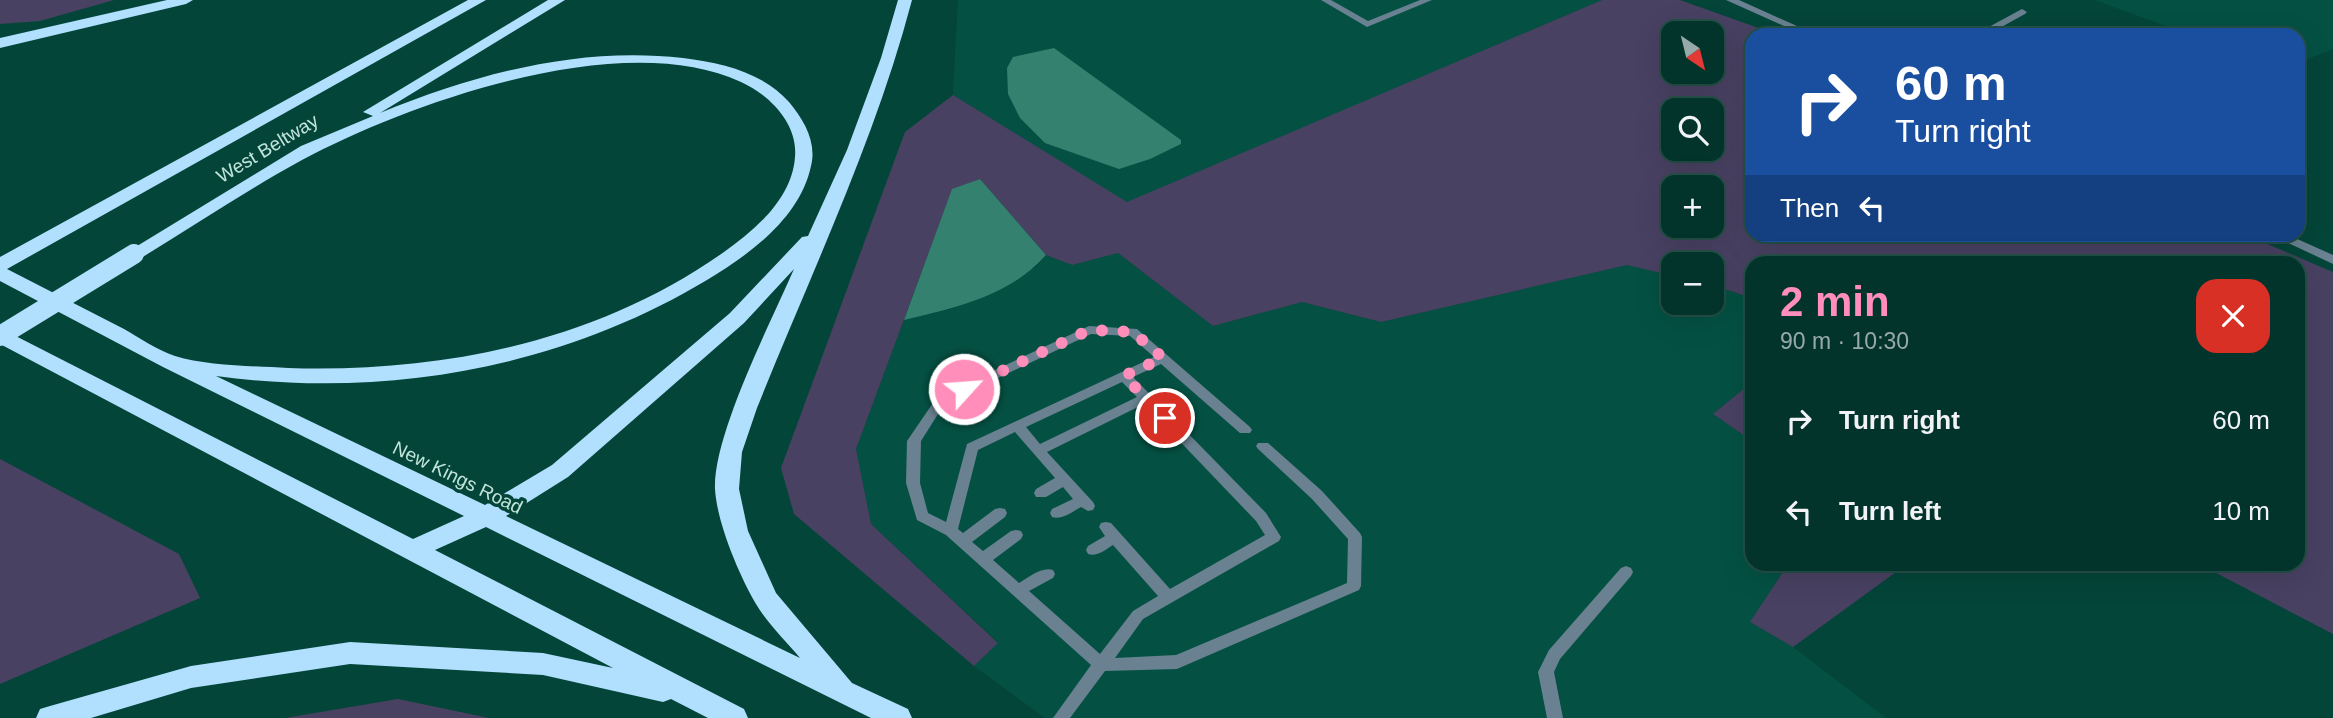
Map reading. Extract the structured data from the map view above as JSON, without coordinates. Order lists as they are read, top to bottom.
{
  "streets": {
    "highway": ["West Beltway", "New Kings Road"]
  },
  "north": "bottom right",
  "page": {
    "map_buttons": ["+", "−"],
    "turn": ["60 m", "Turn right"],
    "then": "Then",
    "heading": ["2 min", "90 m · 10:30"],
    "list": [
      {
        "name": "Turn right",
        "value": "60 m"
      },
      {
        "name": "Turn left",
        "value": "10 m"
      }
    ]
  }
}
